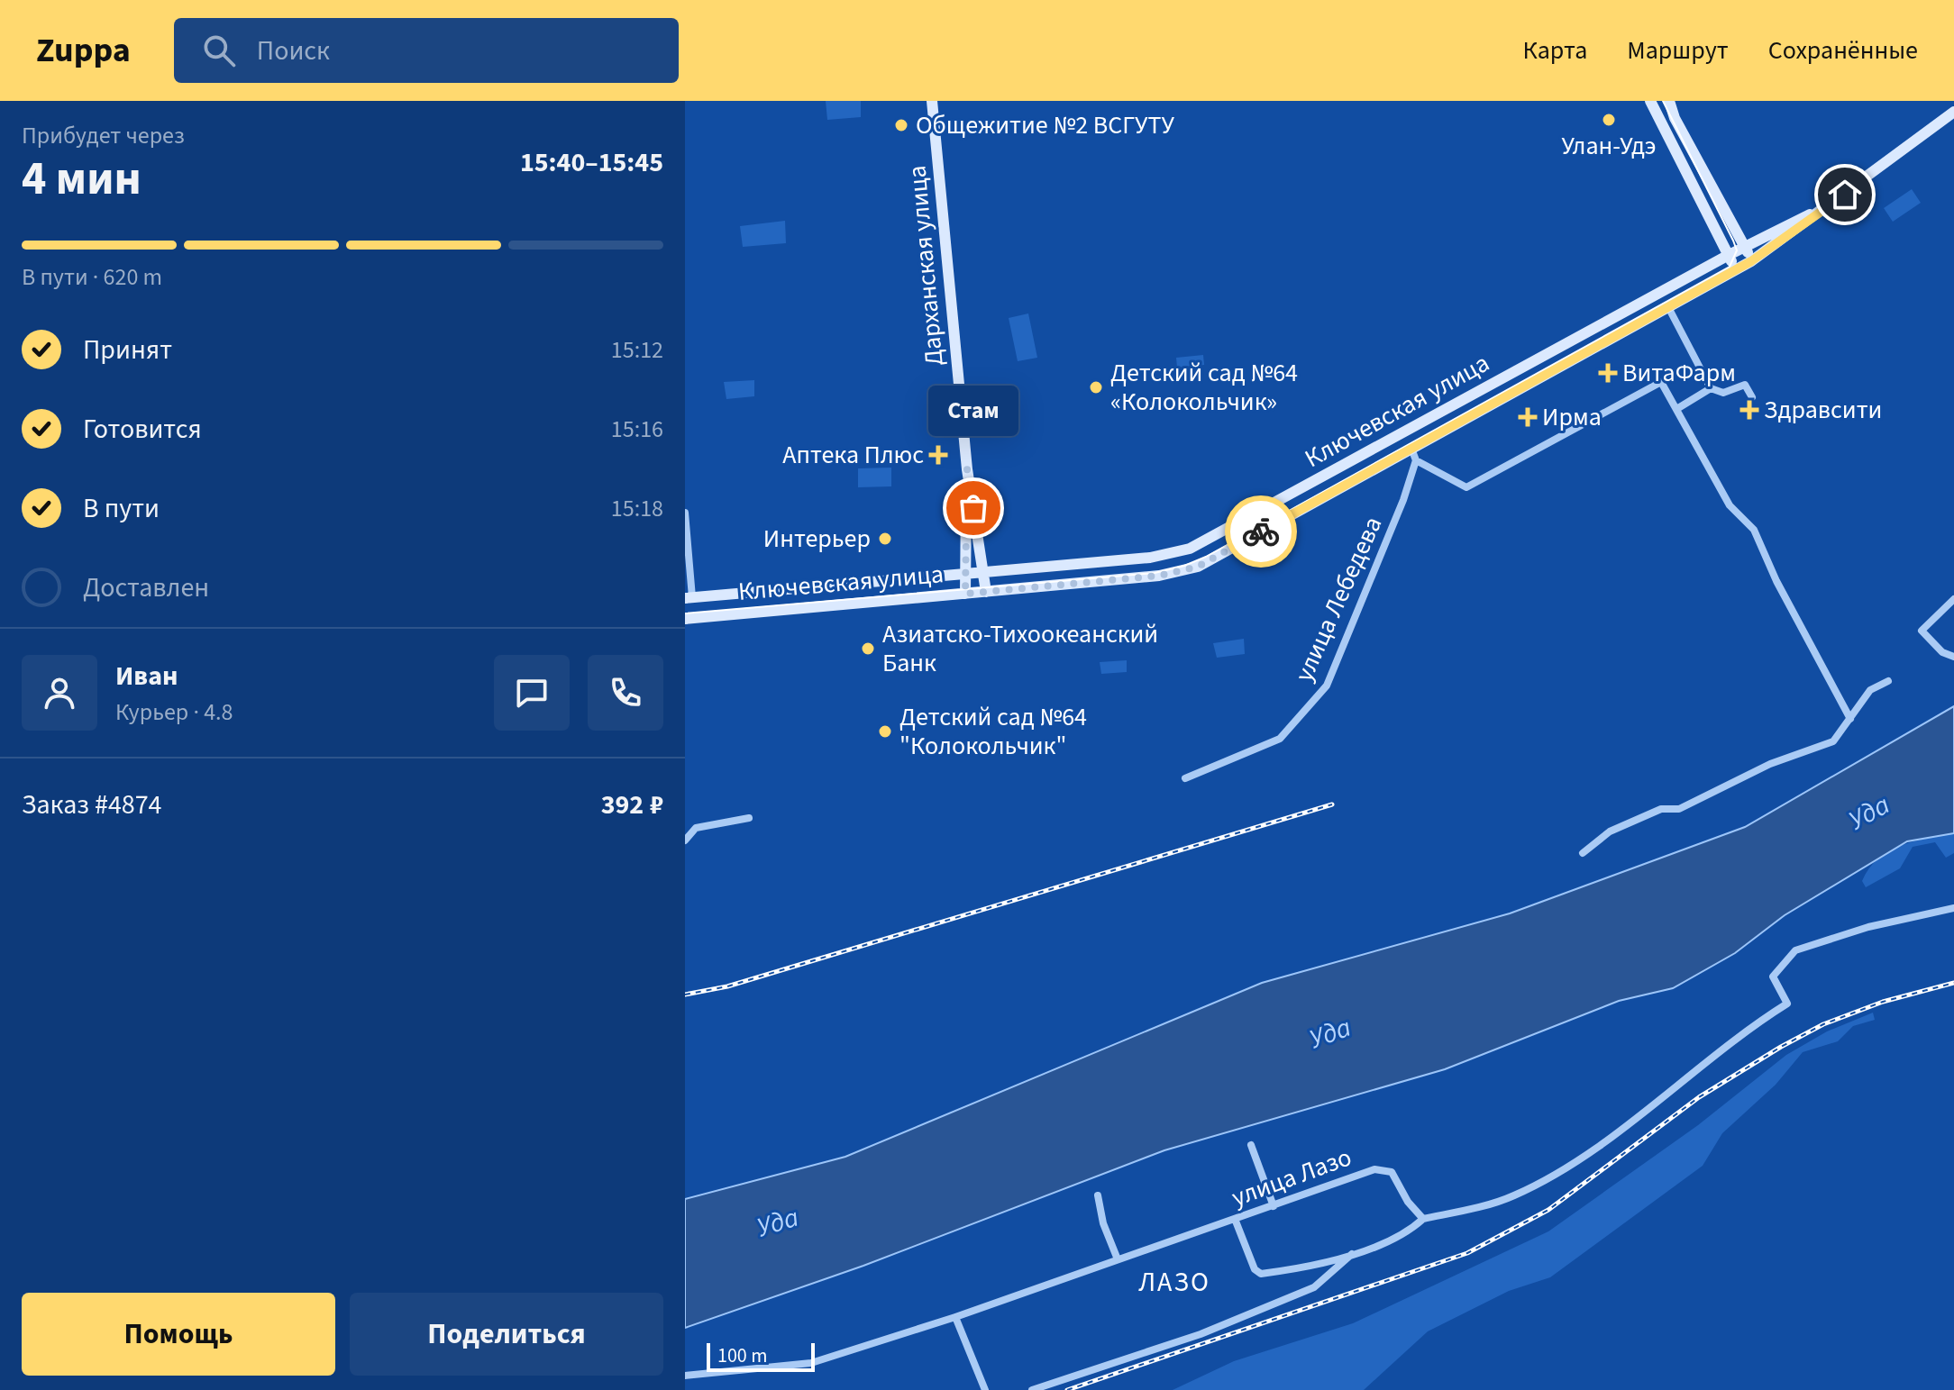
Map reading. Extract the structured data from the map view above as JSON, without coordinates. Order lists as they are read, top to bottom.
{
  "streets": {
    "main road": ["Дарханская улица", "Ключевская улица"],
    "street": ["улица Лебедева", "улица Лазо"]
  },
  "crossings": [
    ["Дарханская улица", "Ключевская улица"]
  ],
  "districts": ["ЛАЗО"],
  "water": ["Уда"],
  "places": {
    "other": [
      "Улан-Удэ",
      "Общежитие №2 ВСГУТУ",
      "Детский сад №64 «Колокольчик»",
      "Стам",
      "Интерьер",
      "Азиатско-Тихоокеанский Банк",
      "Детский сад №64 \"Колокольчик\""
    ],
    "health": [
      "ВитаФарм",
      "Здравсити",
      "Ирма",
      "Аптека Плюс"
    ]
  },
  "scale_bar": "100 m",
  "page": {
    "header": "Zuppa",
    "search": "Поиск",
    "nav": ["Карта", "Маршрут", "Сохранённые"],
    "heading": ["4 мин", "Прибудет через", "15:40–15:45"],
    "panel": [
      "Иван",
      "Курьер · 4.8",
      "Заказ #4874",
      "392 ₽"
    ],
    "bar": "В пути · 620 m",
    "list": [
      ["Принят", "15:12"],
      ["Готовится", "15:16"],
      ["В пути", "15:18"],
      "Доставлен"
    ],
    "bubble": "Стам",
    "buttons": ["Помощь", "Поделиться"],
    "scale": "100 m"
  }
}
